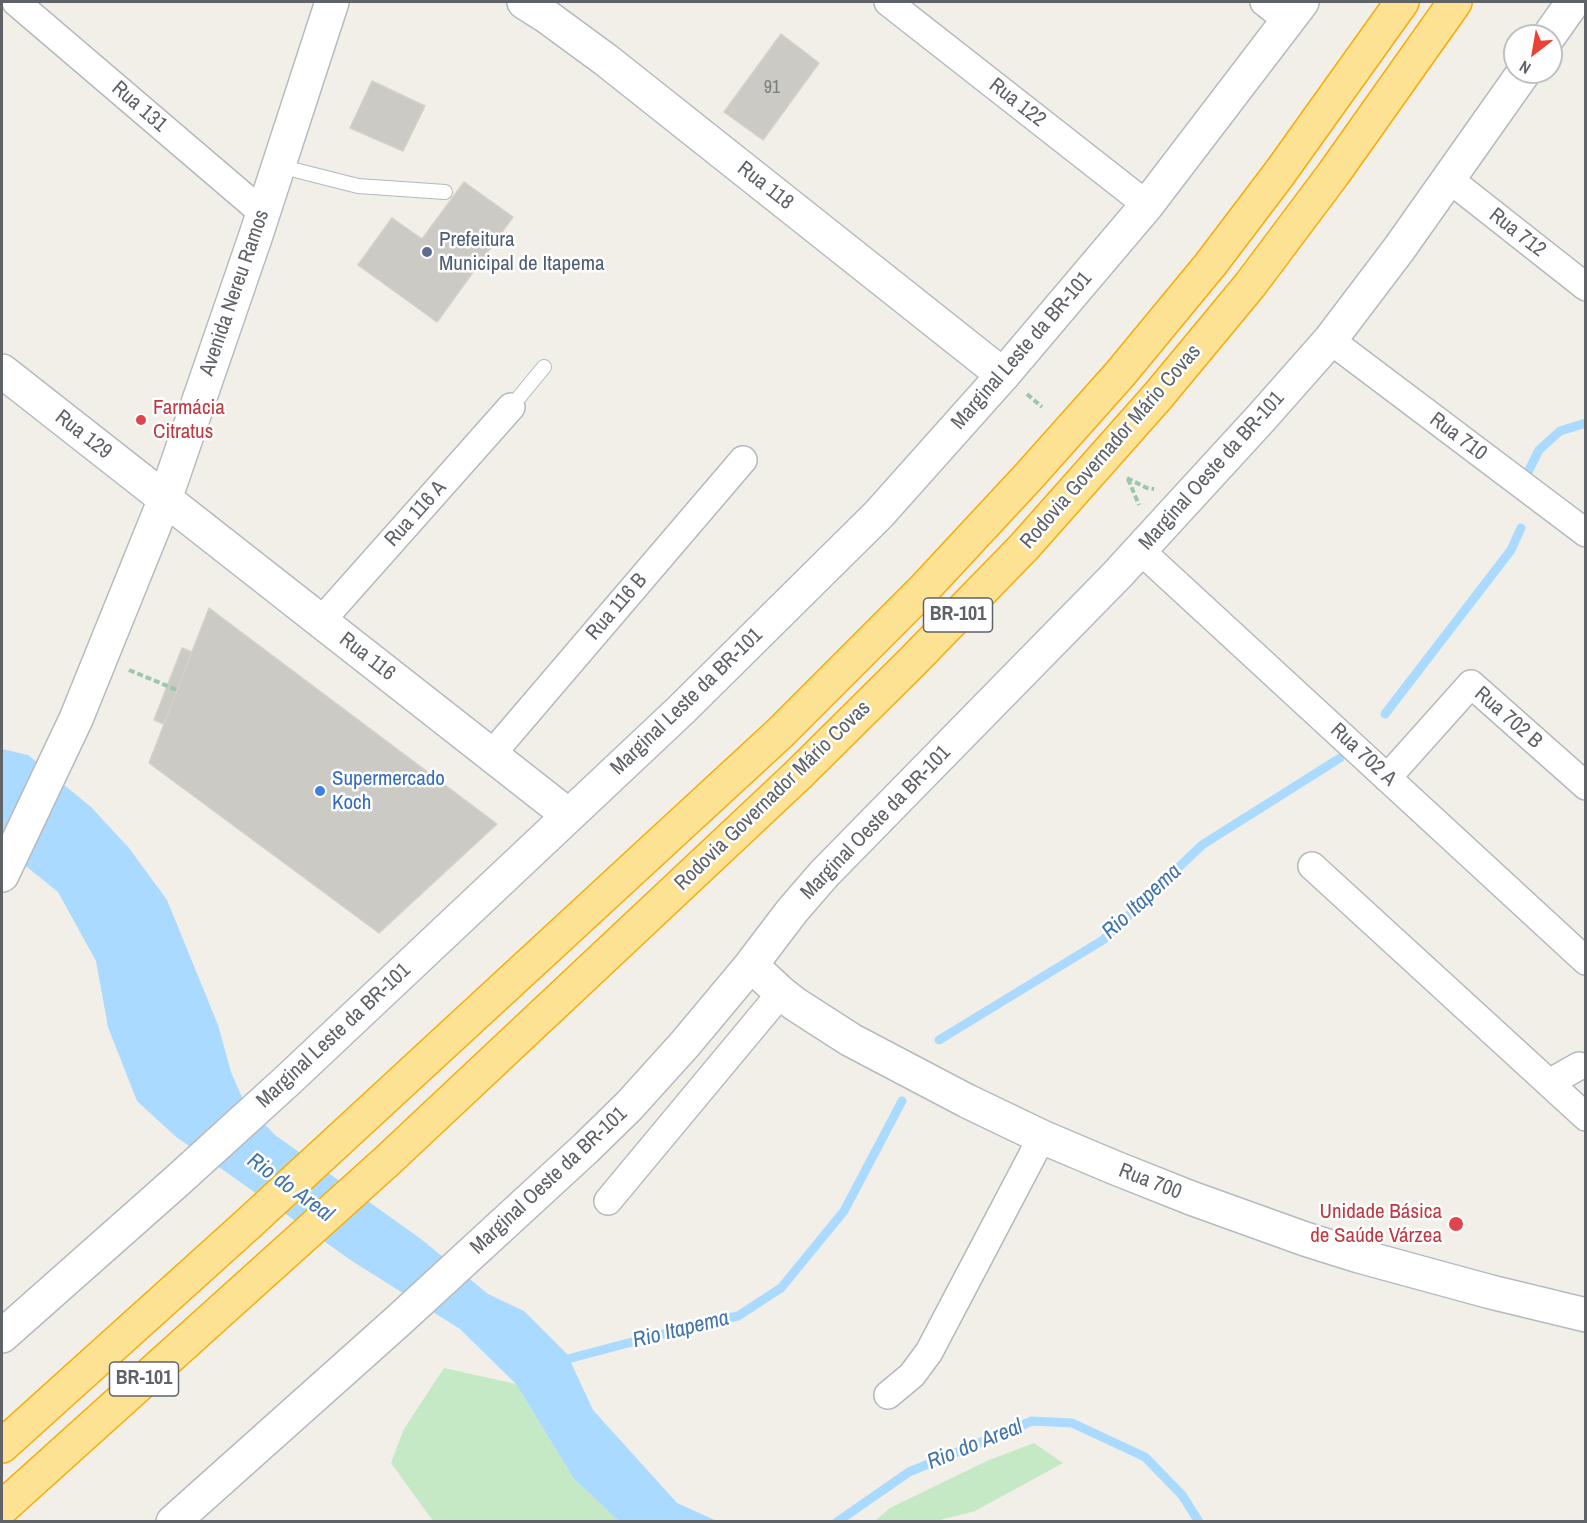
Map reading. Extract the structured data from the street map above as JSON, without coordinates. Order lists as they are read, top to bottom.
{
  "streets": {
    "highway": ["Rodovia Governador Mário Covas", "BR-101"],
    "main road": [
      "Rua 118",
      "Avenida Nereu Ramos",
      "Marginal Leste da BR-101",
      "Rua 129",
      "Marginal Oeste da BR-101",
      "Rua 116",
      "Rua 700"
    ],
    "street": [
      "Rua 122",
      "Rua 131",
      "Rua 712",
      "Rua 710",
      "Rua 116 A",
      "Rua 116 B",
      "Rua 702 B",
      "Rua 702 A"
    ]
  },
  "crossings": [
    ["Rua 122", "Marginal Leste da BR-101"],
    ["Rua 131", "Avenida Nereu Ramos"],
    ["Rua 118", "Marginal Leste da BR-101"],
    ["Rua 712", "Marginal Oeste da BR-101"],
    ["Avenida Nereu Ramos", "Rua 129"],
    ["Avenida Nereu Ramos", "Rua 116"],
    ["Marginal Leste da BR-101", "Rua 116"],
    ["Rua 129", "Rua 116"],
    ["Rua 710", "Marginal Oeste da BR-101"],
    ["Marginal Oeste da BR-101", "Rua 702 A"],
    ["Marginal Oeste da BR-101", "Rua 700"],
    ["Rua 116 A", "Rua 116"],
    ["Rua 116 B", "Rua 116"],
    ["Rua 702 B", "Rua 702 A"]
  ],
  "water": ["Rio Itapema", "Rio do Areal"],
  "places": [
    "Prefeitura Municipal de Itapema",
    "Farmácia Citratus",
    "Supermercado Koch",
    "Unidade Básica de Saúde Várzea"
  ],
  "house_numbers": ["91"],
  "north": "bottom left"
}
